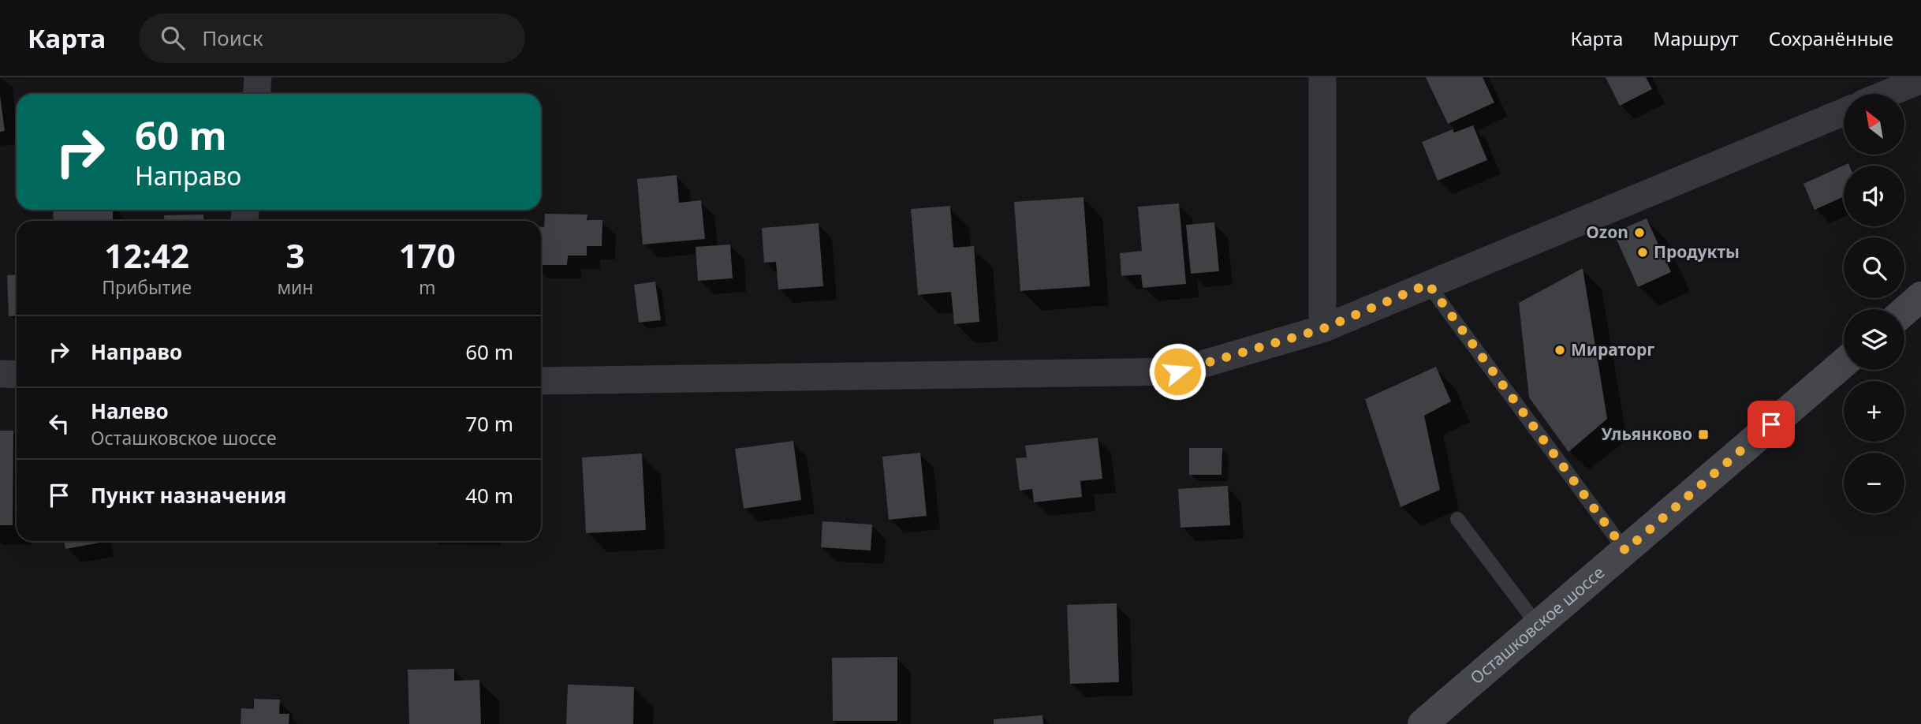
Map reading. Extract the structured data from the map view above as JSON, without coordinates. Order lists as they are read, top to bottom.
{
  "streets": {
    "street": ["Осташковское шоссе"]
  },
  "places": {
    "other": ["Ozon", "Продукты", "Мираторг"],
    "transit": ["Ульянково"]
  },
  "north": "top left",
  "page": {
    "header": "Карта",
    "search": "Поиск",
    "nav": ["Карта", "Маршрут", "Сохранённые"],
    "map_buttons": ["+", "−"],
    "turn": ["60 m", "Направо"],
    "eta": [
      "12:42",
      "Прибытие",
      "3",
      "мин",
      "170",
      "m"
    ],
    "list": [
      {
        "name": "Направо",
        "value": "60 m"
      },
      {
        "name": "Налево",
        "note": "Осташковское шоссе",
        "value": "70 m"
      },
      {
        "name": "Пункт назначения",
        "value": "40 m"
      }
    ]
  }
}
